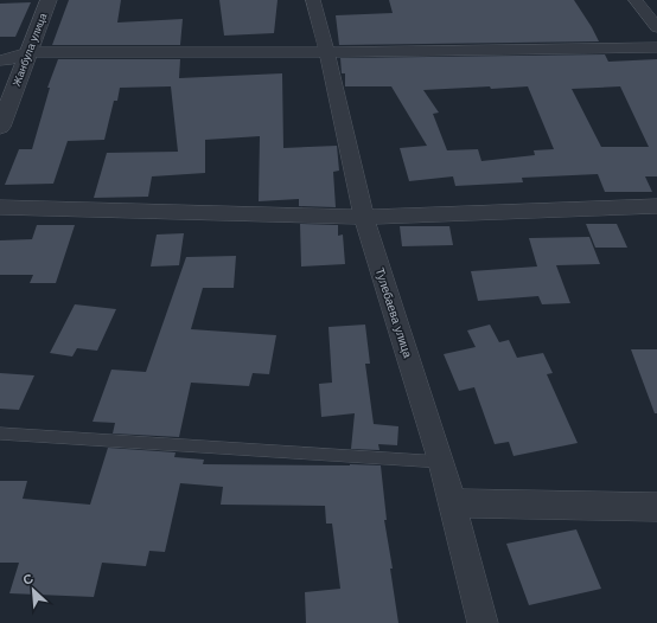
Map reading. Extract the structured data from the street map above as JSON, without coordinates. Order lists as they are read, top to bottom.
{
  "streets": {
    "street": ["Жанбула улица", "Тулебаева улица"]
  },
  "north": "top left"
}
